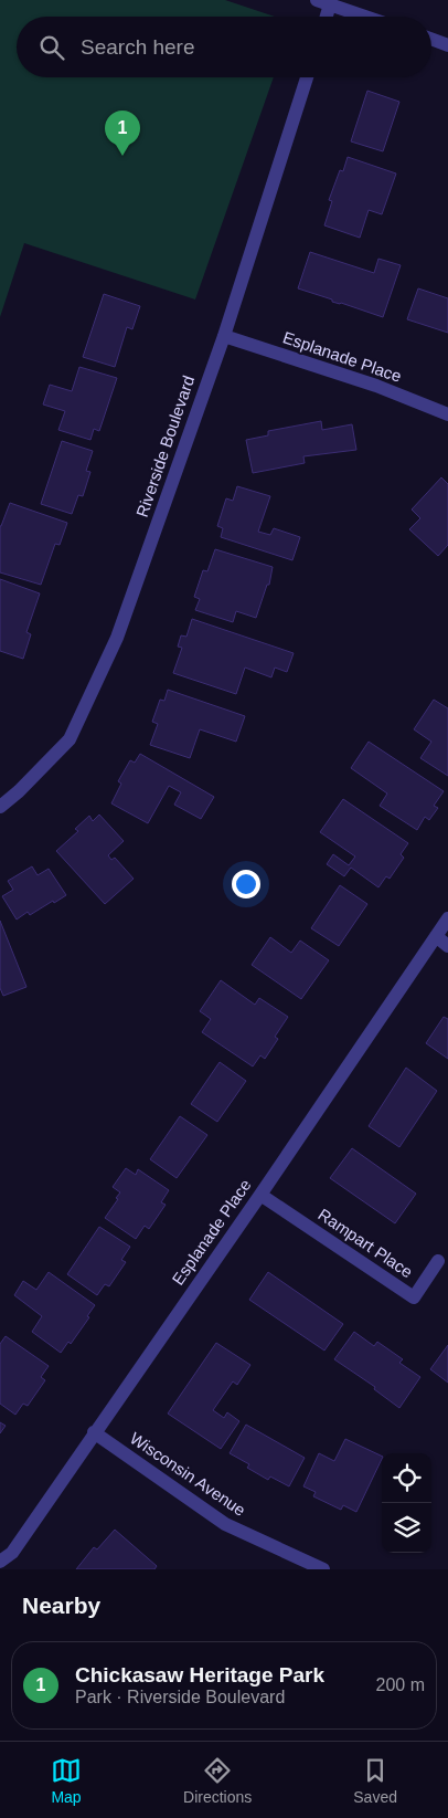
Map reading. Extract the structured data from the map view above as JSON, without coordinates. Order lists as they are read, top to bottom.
{
  "streets": {
    "street": [
      "Esplanade Place",
      "Riverside Boulevard",
      "Rampart Place",
      "Wisconsin Avenue"
    ]
  },
  "crossings": [
    ["Esplanade Place", "Riverside Boulevard"],
    ["Esplanade Place", "Rampart Place"],
    ["Esplanade Place", "Wisconsin Avenue"]
  ],
  "page": {
    "search": "Search here",
    "pins": "1",
    "heading": "Nearby",
    "list": [
      {
        "mark": "1",
        "name": "Chickasaw Heritage Park",
        "note": "Park · Riverside Boulevard",
        "value": "200 m"
      }
    ],
    "nav": ["Map", "Directions", "Saved"]
  }
}
